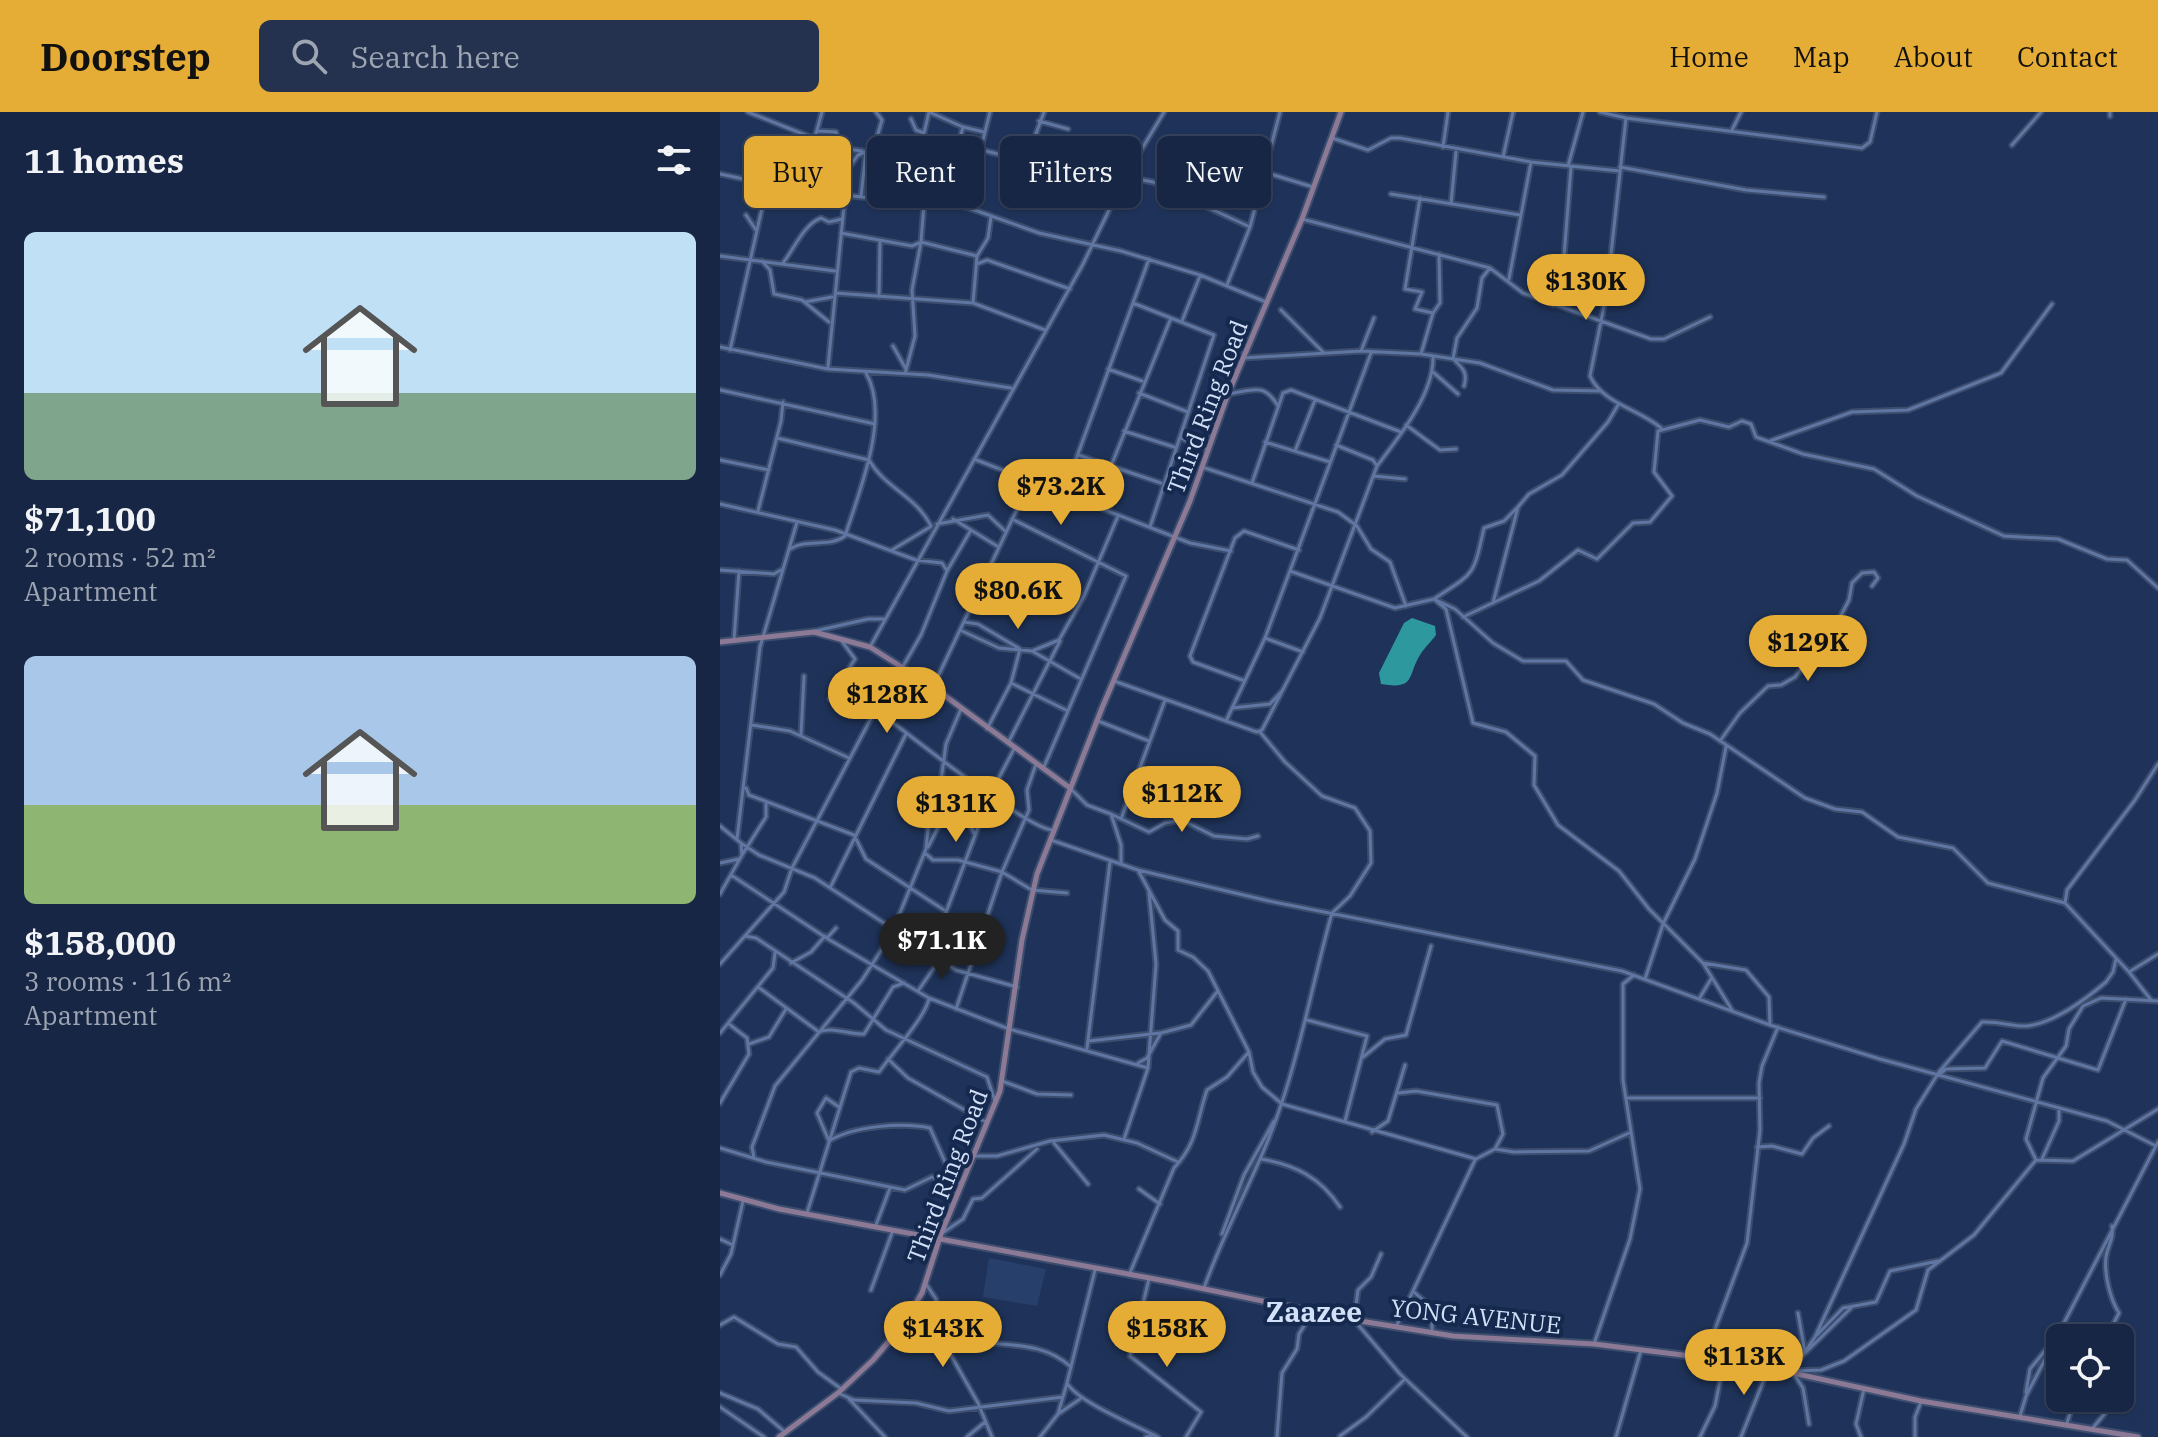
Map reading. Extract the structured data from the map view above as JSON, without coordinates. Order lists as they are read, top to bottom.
{
  "streets": {
    "street": ["Third Ring Road", "YONG AVENUE"]
  },
  "crossings": [
    ["Third Ring Road", "YONG AVENUE"]
  ],
  "districts": ["Zaazee"],
  "page": {
    "header": "Doorstep",
    "search": "Search here",
    "nav": [
      "Home",
      "Map",
      "About",
      "Contact"
    ],
    "heading": "11 homes",
    "chip": [
      "Buy",
      "Rent",
      "Filters",
      "New"
    ],
    "list": [
      {
        "name": "$71,100",
        "note": "2 rooms · 52 m² · Apartment"
      },
      {
        "name": "$158,000",
        "note": "3 rooms · 116 m² · Apartment"
      }
    ],
    "price": [
      "$130K",
      "$73.2K",
      "$80.6K",
      "$129K",
      "$128K",
      "$112K",
      "$131K",
      "$71.1K",
      "$143K",
      "$158K",
      "$113K"
    ]
  }
}
